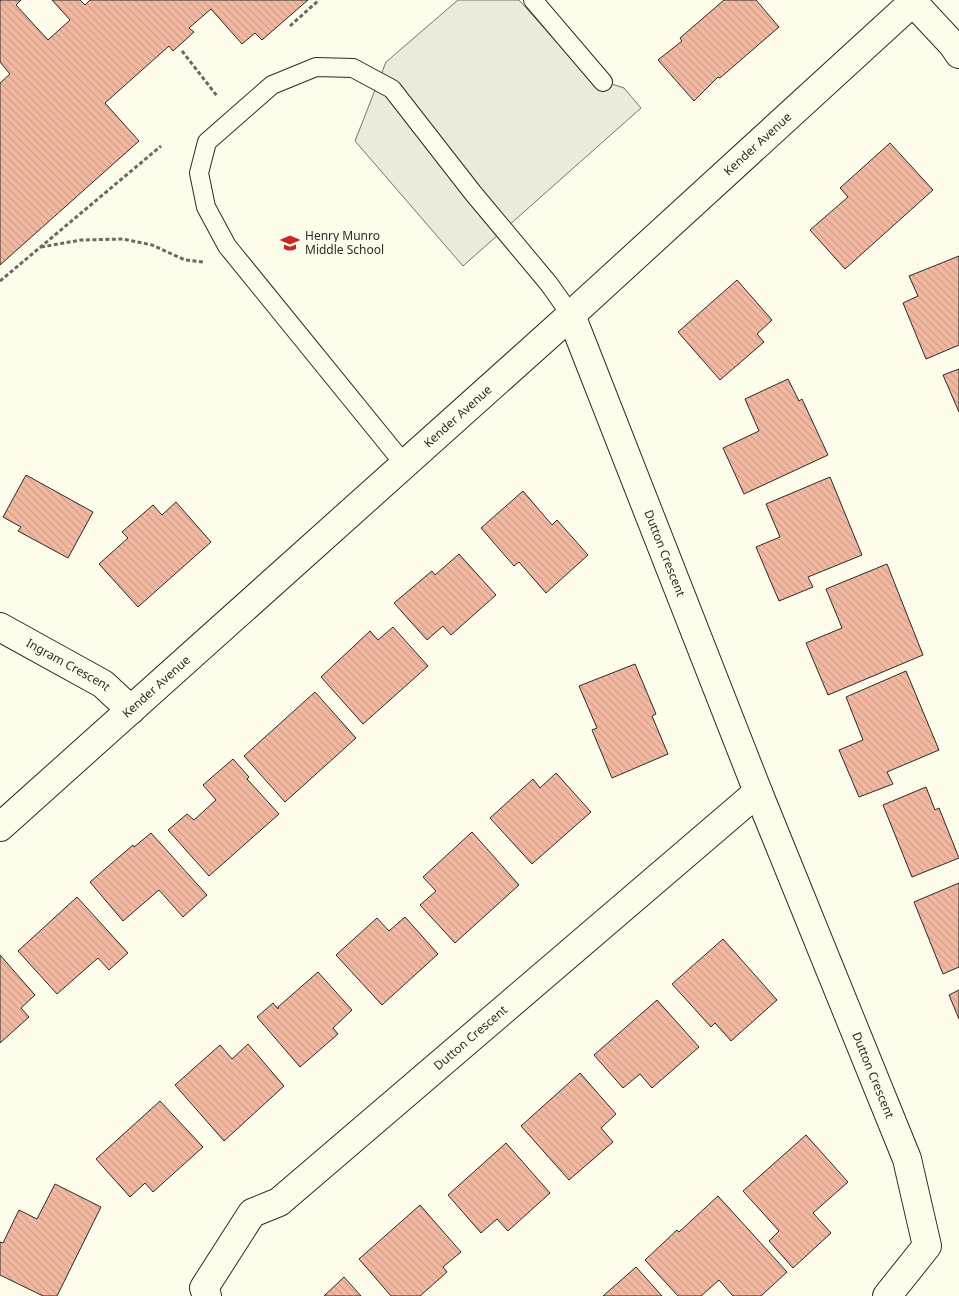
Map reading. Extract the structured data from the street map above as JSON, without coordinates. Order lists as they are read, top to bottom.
{
  "streets": {
    "street": ["Kender Avenue", "Dutton Crescent", "Ingram Crescent"]
  },
  "crossings": [
    ["Kender Avenue", "Dutton Crescent"],
    ["Kender Avenue", "Ingram Crescent"]
  ],
  "places": {
    "school or university": ["Henry Munro Middle School"]
  }
}
